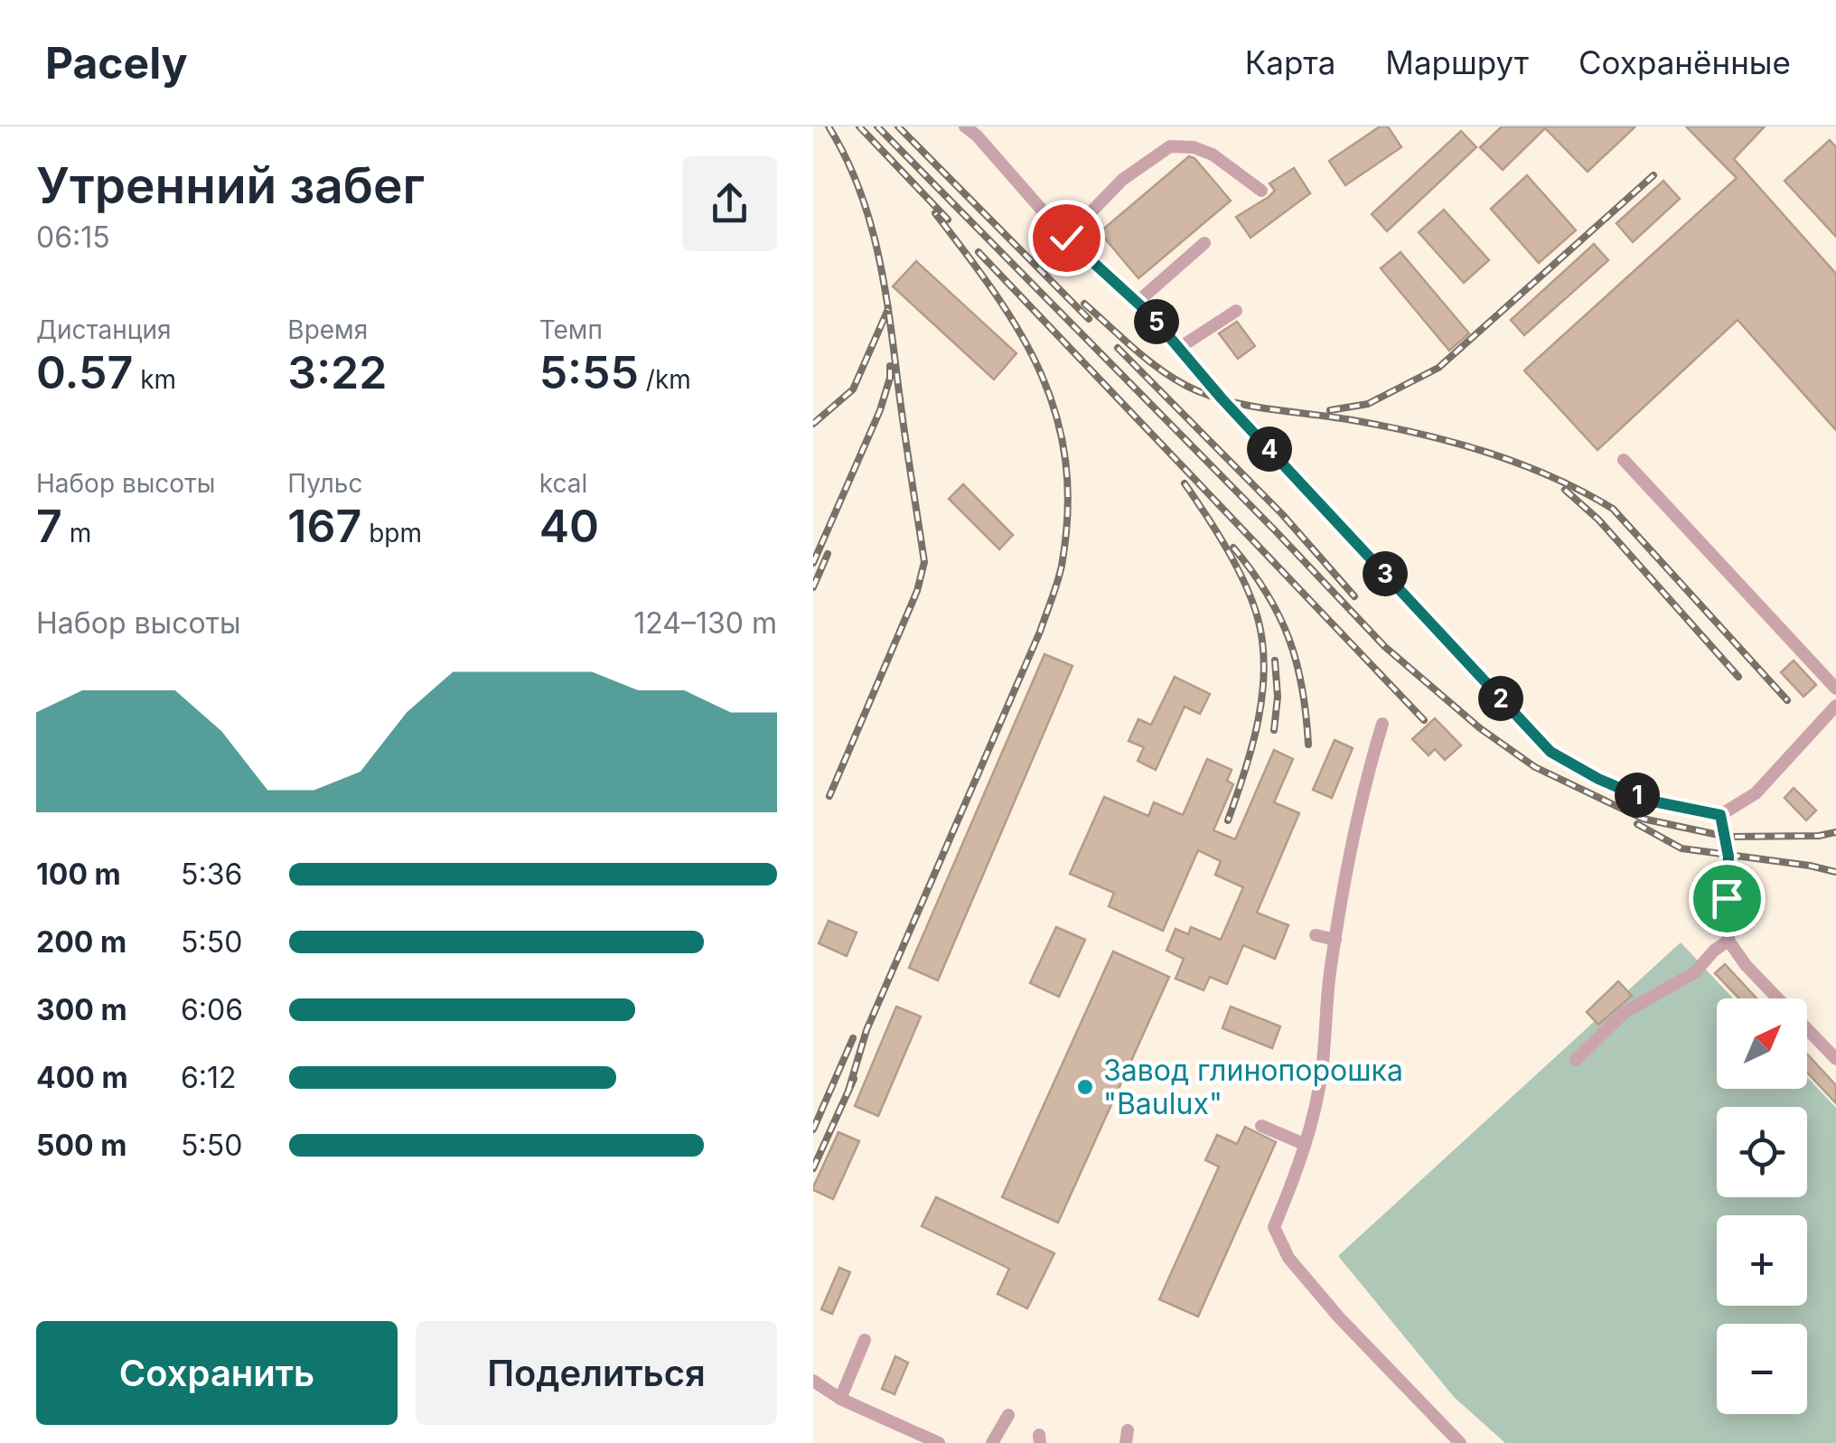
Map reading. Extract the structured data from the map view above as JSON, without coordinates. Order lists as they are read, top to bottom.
{
  "places": ["Завод глинопорошка \"Baulux\""],
  "north": "top right",
  "page": {
    "header": "Pacely",
    "nav": ["Карта", "Маршрут", "Сохранённые"],
    "heading": ["Утренний забег", "06:15"],
    "stats": [
      ["Дистанция", "0.57 km"],
      ["Время", "3:22"],
      ["Темп", "5:55 /km"],
      ["Набор высоты", "7 m"],
      ["Пульс", "167 bpm"],
      ["kcal", "40"]
    ],
    "pins": [
      "5",
      "4",
      "3",
      "2",
      "1"
    ],
    "chart": ["Набор высоты", "124–130 m"],
    "list": [
      {
        "name": "100 m",
        "note": "5:36"
      },
      {
        "name": "200 m",
        "note": "5:50"
      },
      {
        "name": "300 m",
        "note": "6:06"
      },
      {
        "name": "400 m",
        "note": "6:12"
      },
      {
        "name": "500 m",
        "note": "5:50"
      }
    ],
    "map_buttons": ["+", "−"],
    "buttons": ["Сохранить", "Поделиться"]
  }
}
